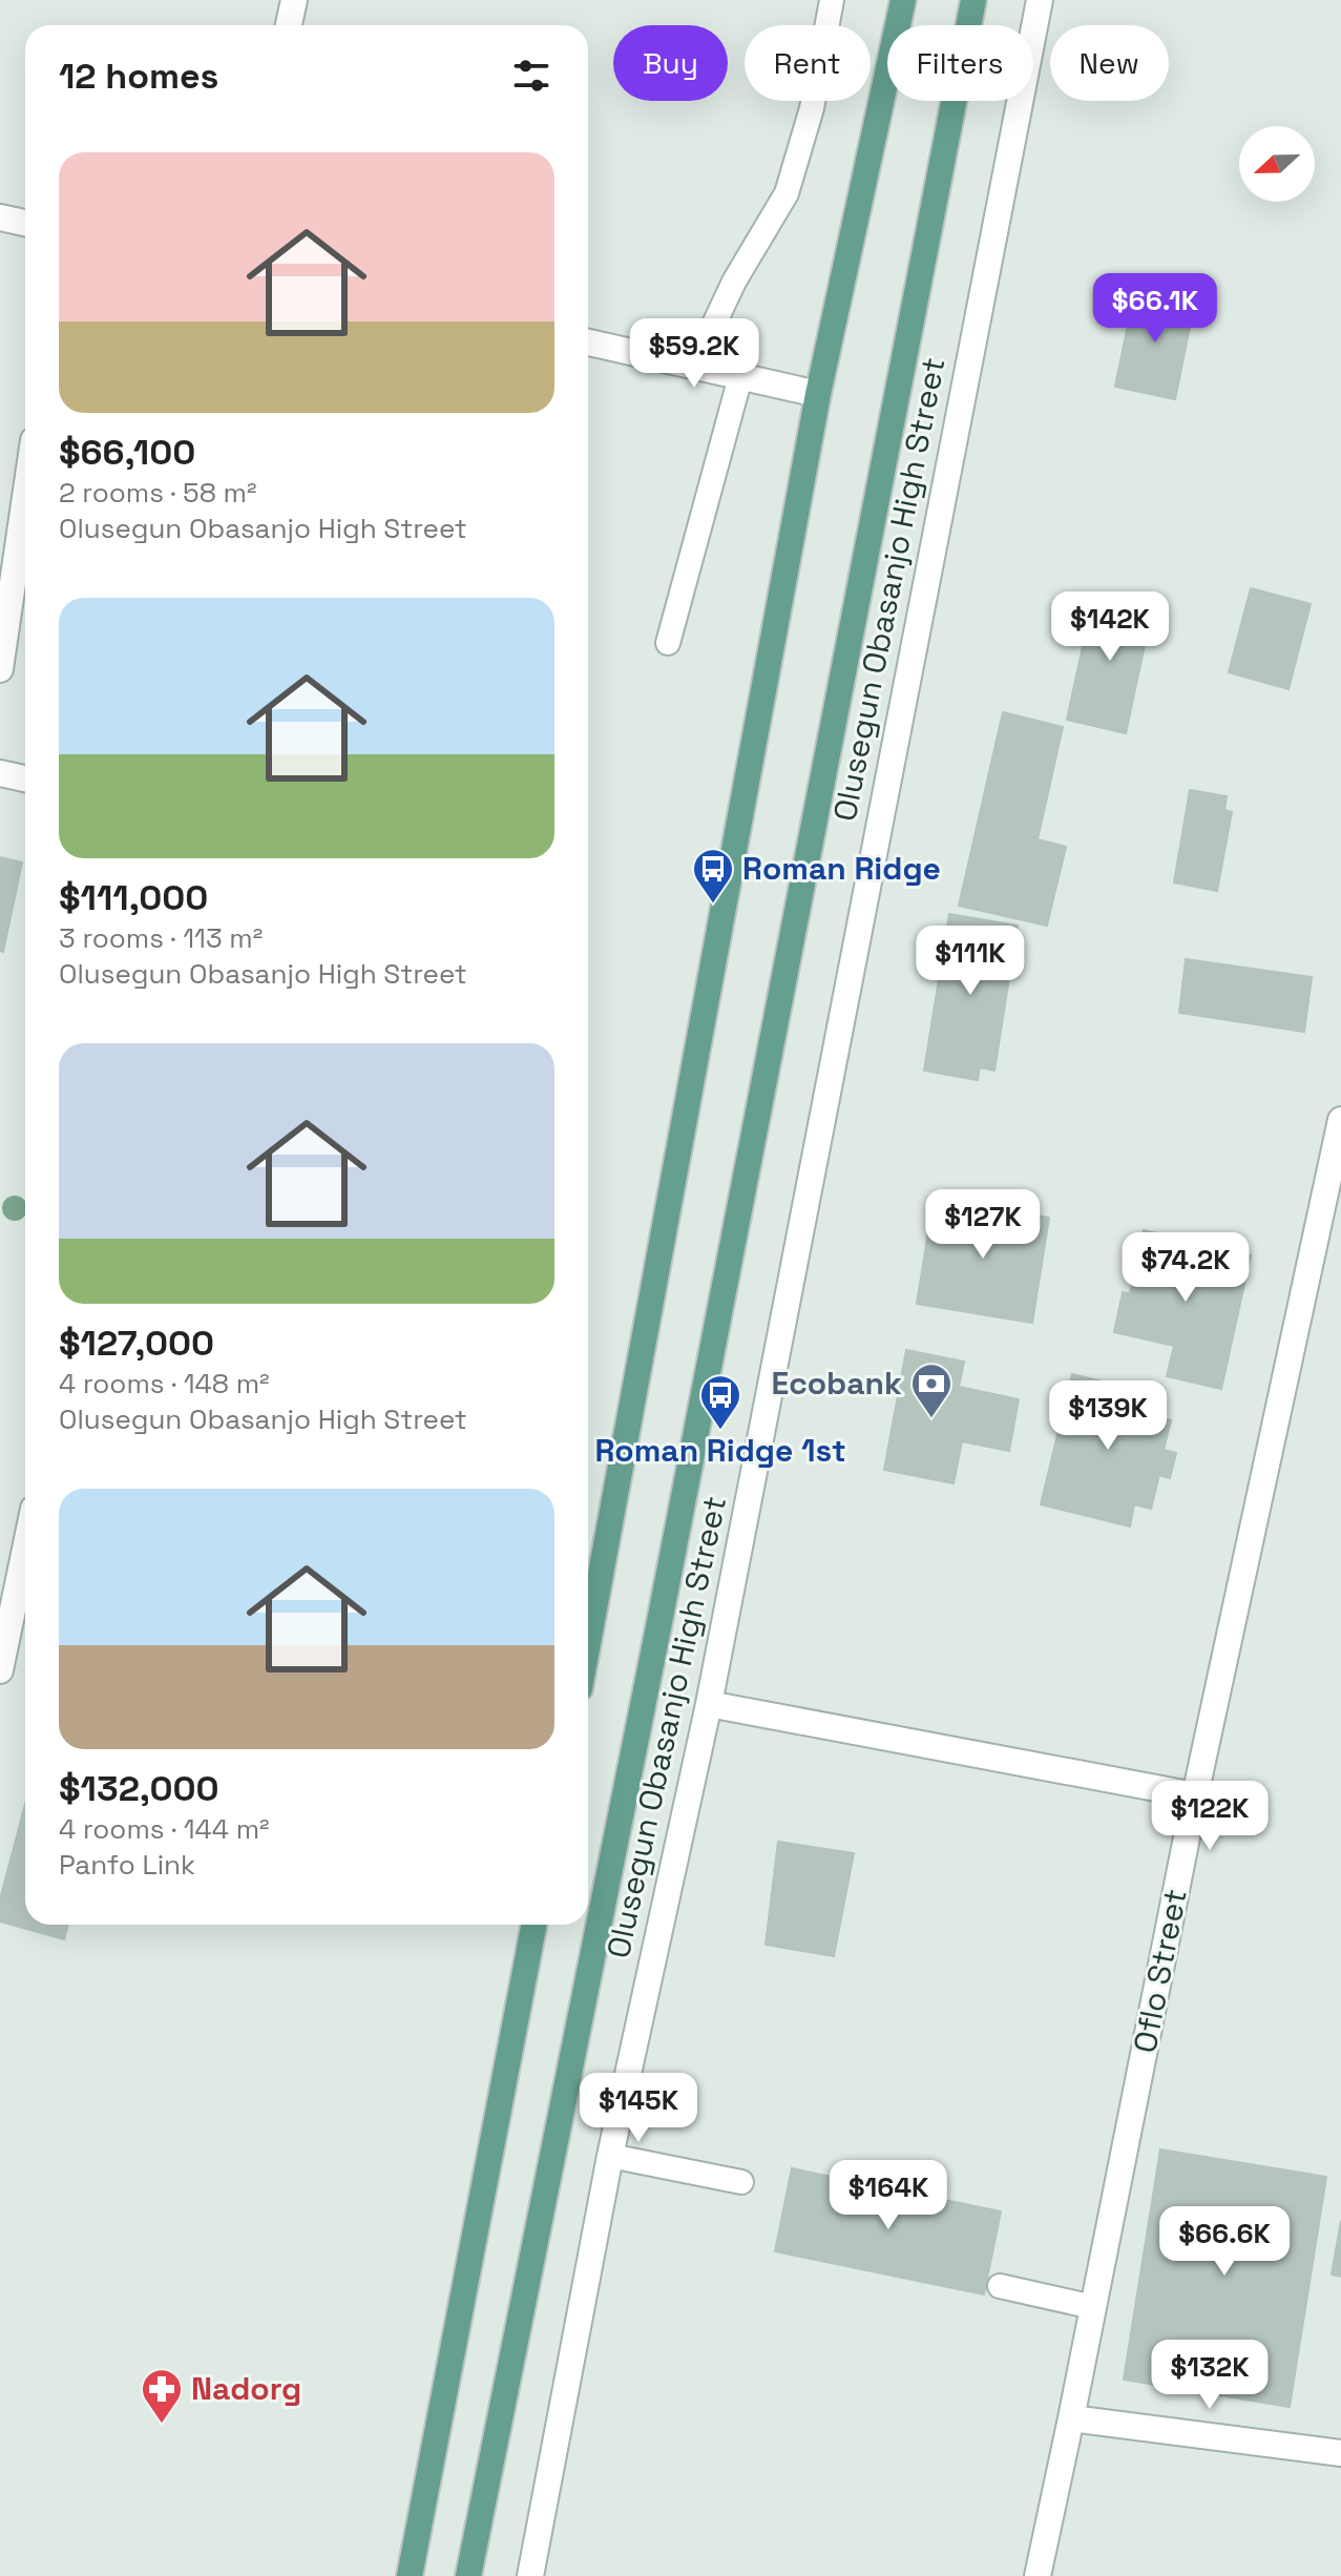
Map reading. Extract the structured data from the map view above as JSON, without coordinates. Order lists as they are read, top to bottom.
{
  "streets": {
    "main road": ["Olusegun Obasanjo High Street"],
    "street": ["Oflo Street"]
  },
  "places": {
    "bus stop": ["Roman Ridge", "Roman Ridge 1st"],
    "bank": ["Ecobank"],
    "pharmacy": ["Nadorg"]
  },
  "north": "left",
  "page": {
    "chip": [
      "Buy",
      "Rent",
      "Filters",
      "New"
    ],
    "heading": "12 homes",
    "list": [
      {
        "name": "$66,100",
        "note": "2 rooms · 58 m² · Olusegun Obasanjo High Street"
      },
      {
        "name": "$111,000",
        "note": "3 rooms · 113 m² · Olusegun Obasanjo High Street"
      },
      {
        "name": "$127,000",
        "note": "4 rooms · 148 m² · Olusegun Obasanjo High Street"
      },
      {
        "name": "$132,000",
        "note": "4 rooms · 144 m² · Panfo Link"
      }
    ],
    "price": [
      "$66.1K",
      "$59.2K",
      "$142K",
      "$111K",
      "$127K",
      "$74.2K",
      "$139K",
      "$122K",
      "$145K",
      "$164K",
      "$66.6K",
      "$132K"
    ]
  }
}
